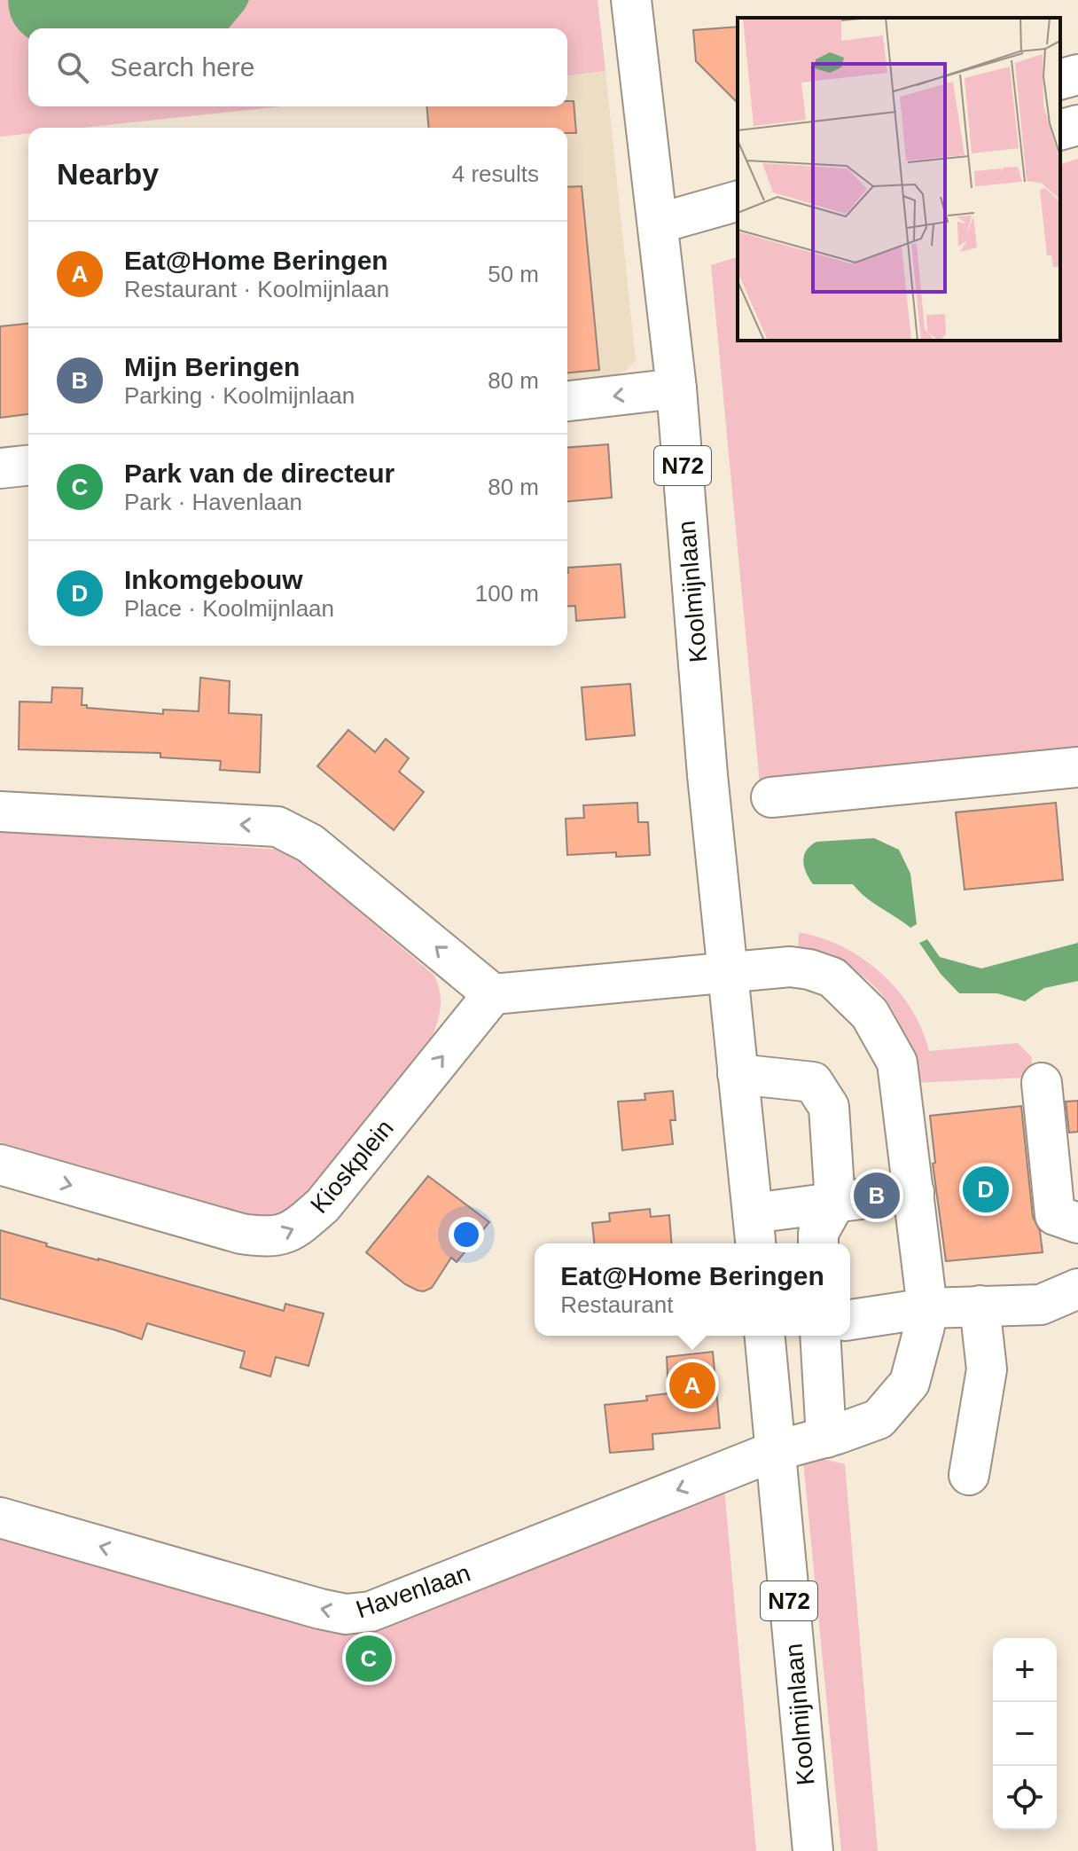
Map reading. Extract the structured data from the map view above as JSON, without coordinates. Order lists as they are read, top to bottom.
{
  "streets": {
    "street": [
      "N72",
      "Koolmijnlaan",
      "Kioskplein",
      "Havenlaan"
    ]
  },
  "crossings": [
    ["Koolmijnlaan", "Havenlaan"]
  ],
  "one_way": ["Kioskplein", "Havenlaan"],
  "page": {
    "search": "Search here",
    "heading": ["Nearby", "4 results"],
    "list": [
      {
        "mark": "A",
        "name": "Eat@Home Beringen",
        "note": "Restaurant · Koolmijnlaan",
        "value": "50 m"
      },
      {
        "mark": "B",
        "name": "Mijn Beringen",
        "note": "Parking · Koolmijnlaan",
        "value": "80 m"
      },
      {
        "mark": "C",
        "name": "Park van de directeur",
        "note": "Park · Havenlaan",
        "value": "80 m"
      },
      {
        "mark": "D",
        "name": "Inkomgebouw",
        "note": "Place · Koolmijnlaan",
        "value": "100 m"
      }
    ],
    "pins": [
      "D",
      "B",
      "A",
      "C"
    ],
    "popup": ["Eat@Home Beringen", "Restaurant"],
    "map_buttons": ["+", "−"]
  }
}
